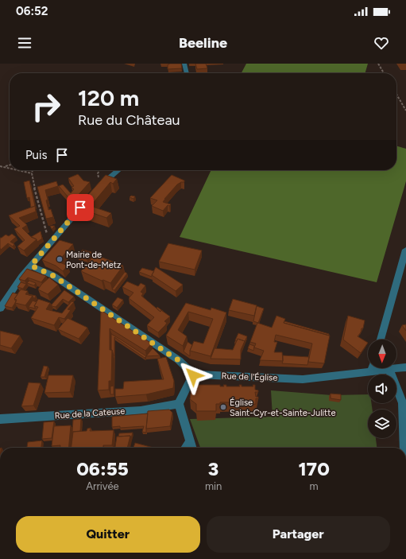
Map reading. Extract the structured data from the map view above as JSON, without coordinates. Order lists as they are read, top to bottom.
{
  "streets": {
    "street": ["Rue de l'Église", "Rue de la Cateuse"]
  },
  "places": ["Mairie de Pont-de-Metz", "Église Saint-Cyr-et-Sainte-Julitte"],
  "north": "bottom",
  "page": {
    "status": "06:52",
    "header": "Beeline",
    "turn": ["120 m", "Rue du Château"],
    "then": "Puis",
    "eta": [
      "06:55",
      "Arrivée",
      "3",
      "min",
      "170",
      "m"
    ],
    "buttons": ["Quitter", "Partager"]
  }
}
